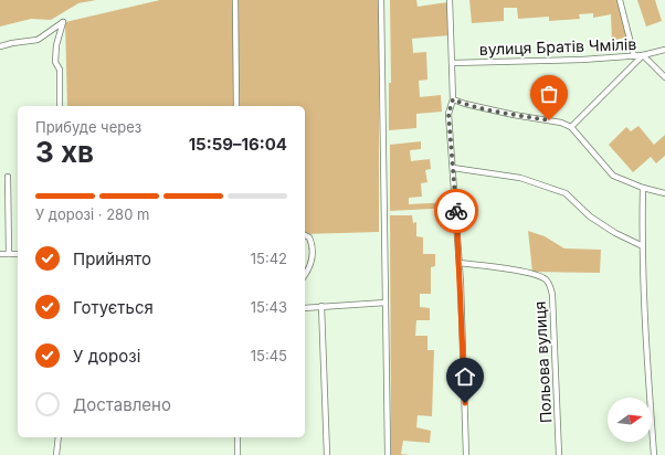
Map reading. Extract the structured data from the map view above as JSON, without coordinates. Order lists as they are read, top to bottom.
{
  "streets": {
    "street": ["вулиця Братів Чмілів", "Польова вулиця"]
  },
  "north": "right",
  "page": {
    "heading": ["3 хв", "Прибуде через", "15:59–16:04"],
    "bar": "У дорозі · 280 m",
    "list": [
      ["Прийнято", "15:42"],
      ["Готується", "15:43"],
      ["У дорозі", "15:45"],
      "Доставлено"
    ]
  }
}
